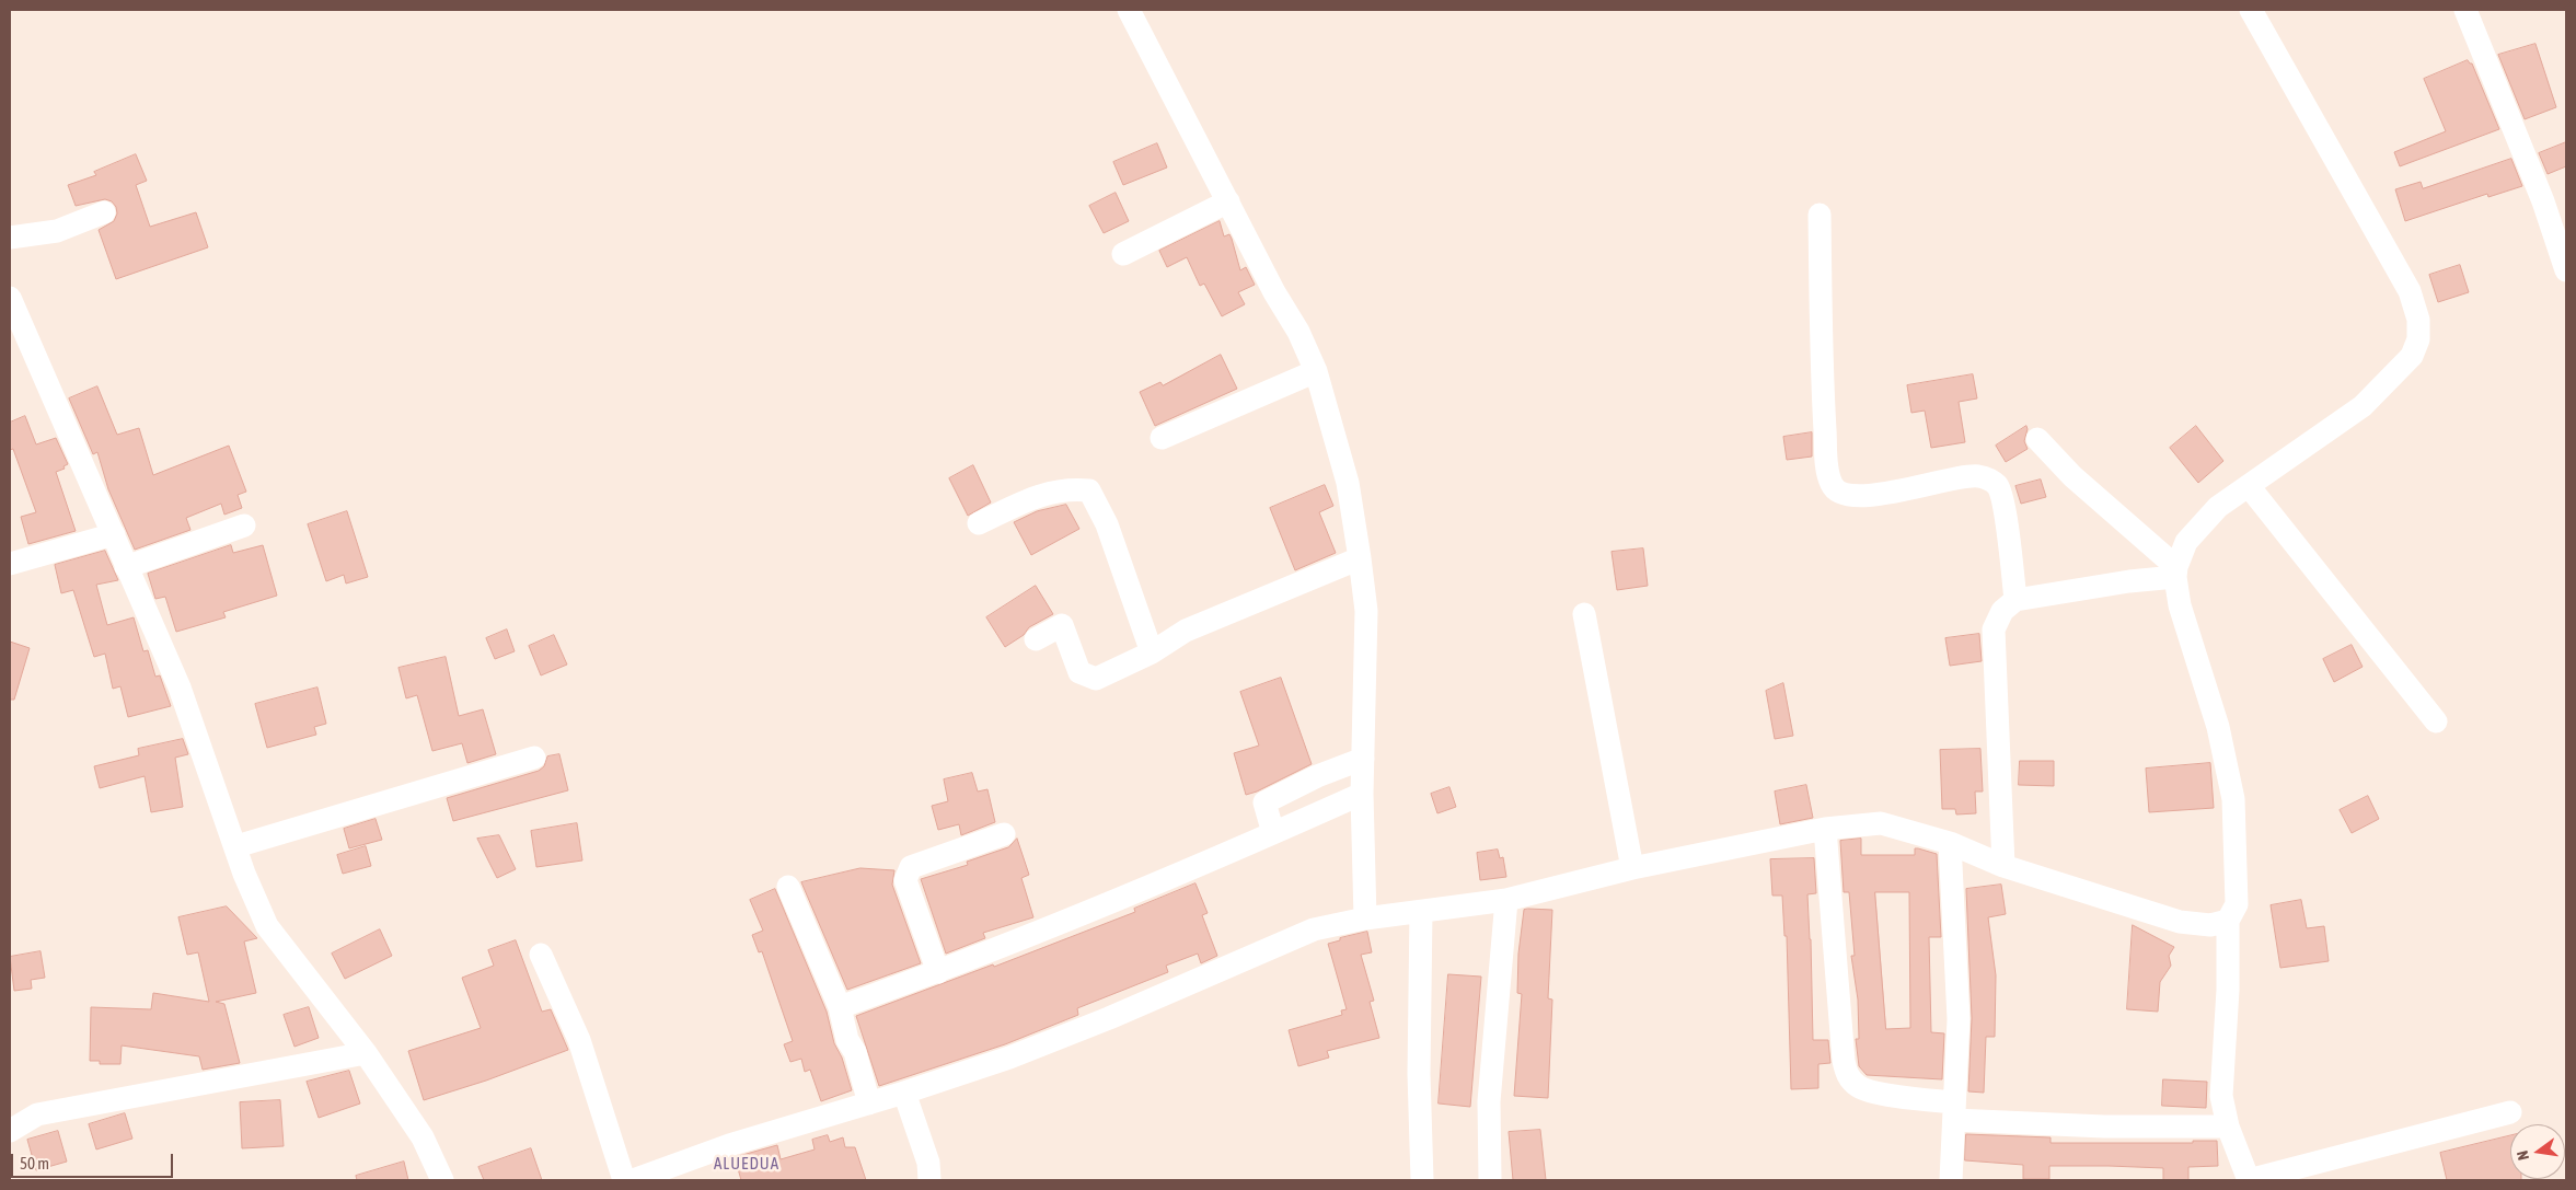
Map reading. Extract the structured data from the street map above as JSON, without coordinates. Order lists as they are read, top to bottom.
{
  "districts": ["ALUEDUA"],
  "scale_bar": "50 m",
  "north": "left"
}
